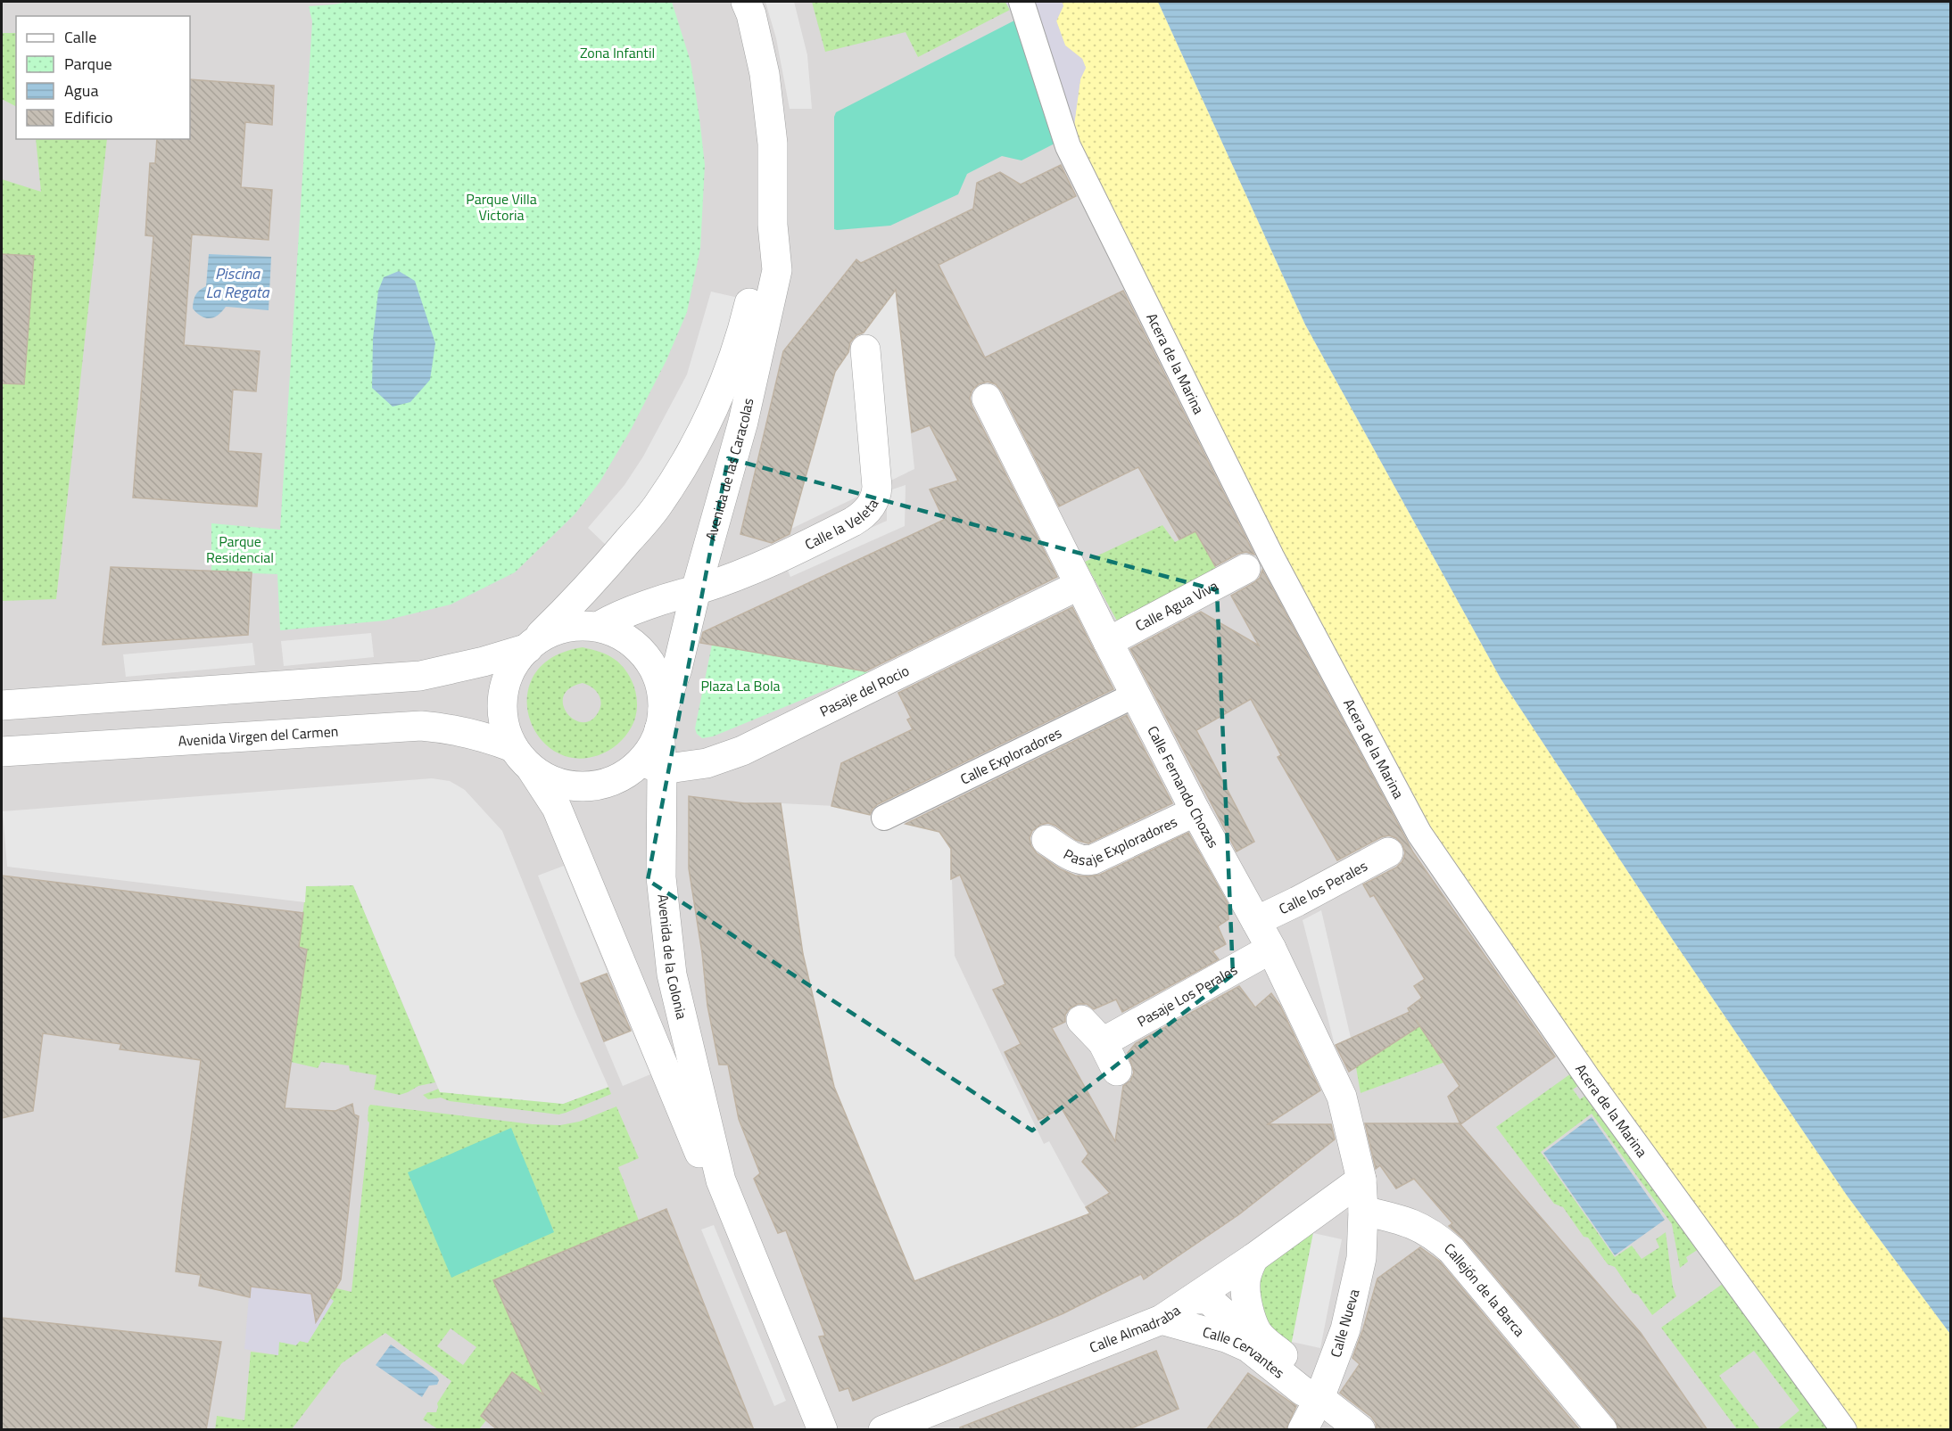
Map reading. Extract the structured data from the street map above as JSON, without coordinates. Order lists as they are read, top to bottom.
{
  "streets": {
    "street": [
      "Acera de la Marina",
      "Avenida de las Caracolas",
      "Calle la Veleta",
      "Calle Agua Viva",
      "Pasaje del Rocio",
      "Avenida Virgen del Carmen",
      "Calle Exploradores",
      "Calle Fernando Chozas",
      "Pasaje Exploradores",
      "Calle los Perales",
      "Avenida de la Colonia",
      "Pasaje Los Perales",
      "Callejón de la Barca",
      "Calle Nueva",
      "Calle Almadraba",
      "Calle Cervantes"
    ]
  },
  "crossings": [
    ["Avenida de las Caracolas", "Calle la Veleta"],
    ["Avenida de las Caracolas", "Pasaje del Rocio"],
    ["Avenida de las Caracolas", "Avenida Virgen del Carmen"],
    ["Avenida de las Caracolas", "Avenida de la Colonia"],
    ["Calle la Veleta", "Pasaje del Rocio"],
    ["Calle la Veleta", "Avenida Virgen del Carmen"],
    ["Calle la Veleta", "Avenida de la Colonia"],
    ["Calle Agua Viva", "Calle Fernando Chozas"],
    ["Pasaje del Rocio", "Avenida Virgen del Carmen"],
    ["Pasaje del Rocio", "Calle Fernando Chozas"],
    ["Pasaje del Rocio", "Avenida de la Colonia"],
    ["Avenida Virgen del Carmen", "Avenida de la Colonia"],
    ["Calle Exploradores", "Calle Fernando Chozas"],
    ["Calle Fernando Chozas", "Pasaje Exploradores"],
    ["Calle Fernando Chozas", "Calle los Perales"],
    ["Calle Fernando Chozas", "Pasaje Los Perales"],
    ["Calle Fernando Chozas", "Calle Almadraba"],
    ["Callejón de la Barca", "Calle Nueva"],
    ["Calle Nueva", "Calle Cervantes"],
    ["Calle Almadraba", "Calle Cervantes"]
  ],
  "water": ["Piscina La Regata"],
  "parks": [
    "Zona Infantil",
    "Parque Villa Victoria",
    "Parque Residencial",
    "Plaza La Bola"
  ],
  "legend": [
    "Calle",
    "Parque",
    "Agua",
    "Edificio"
  ]
}
